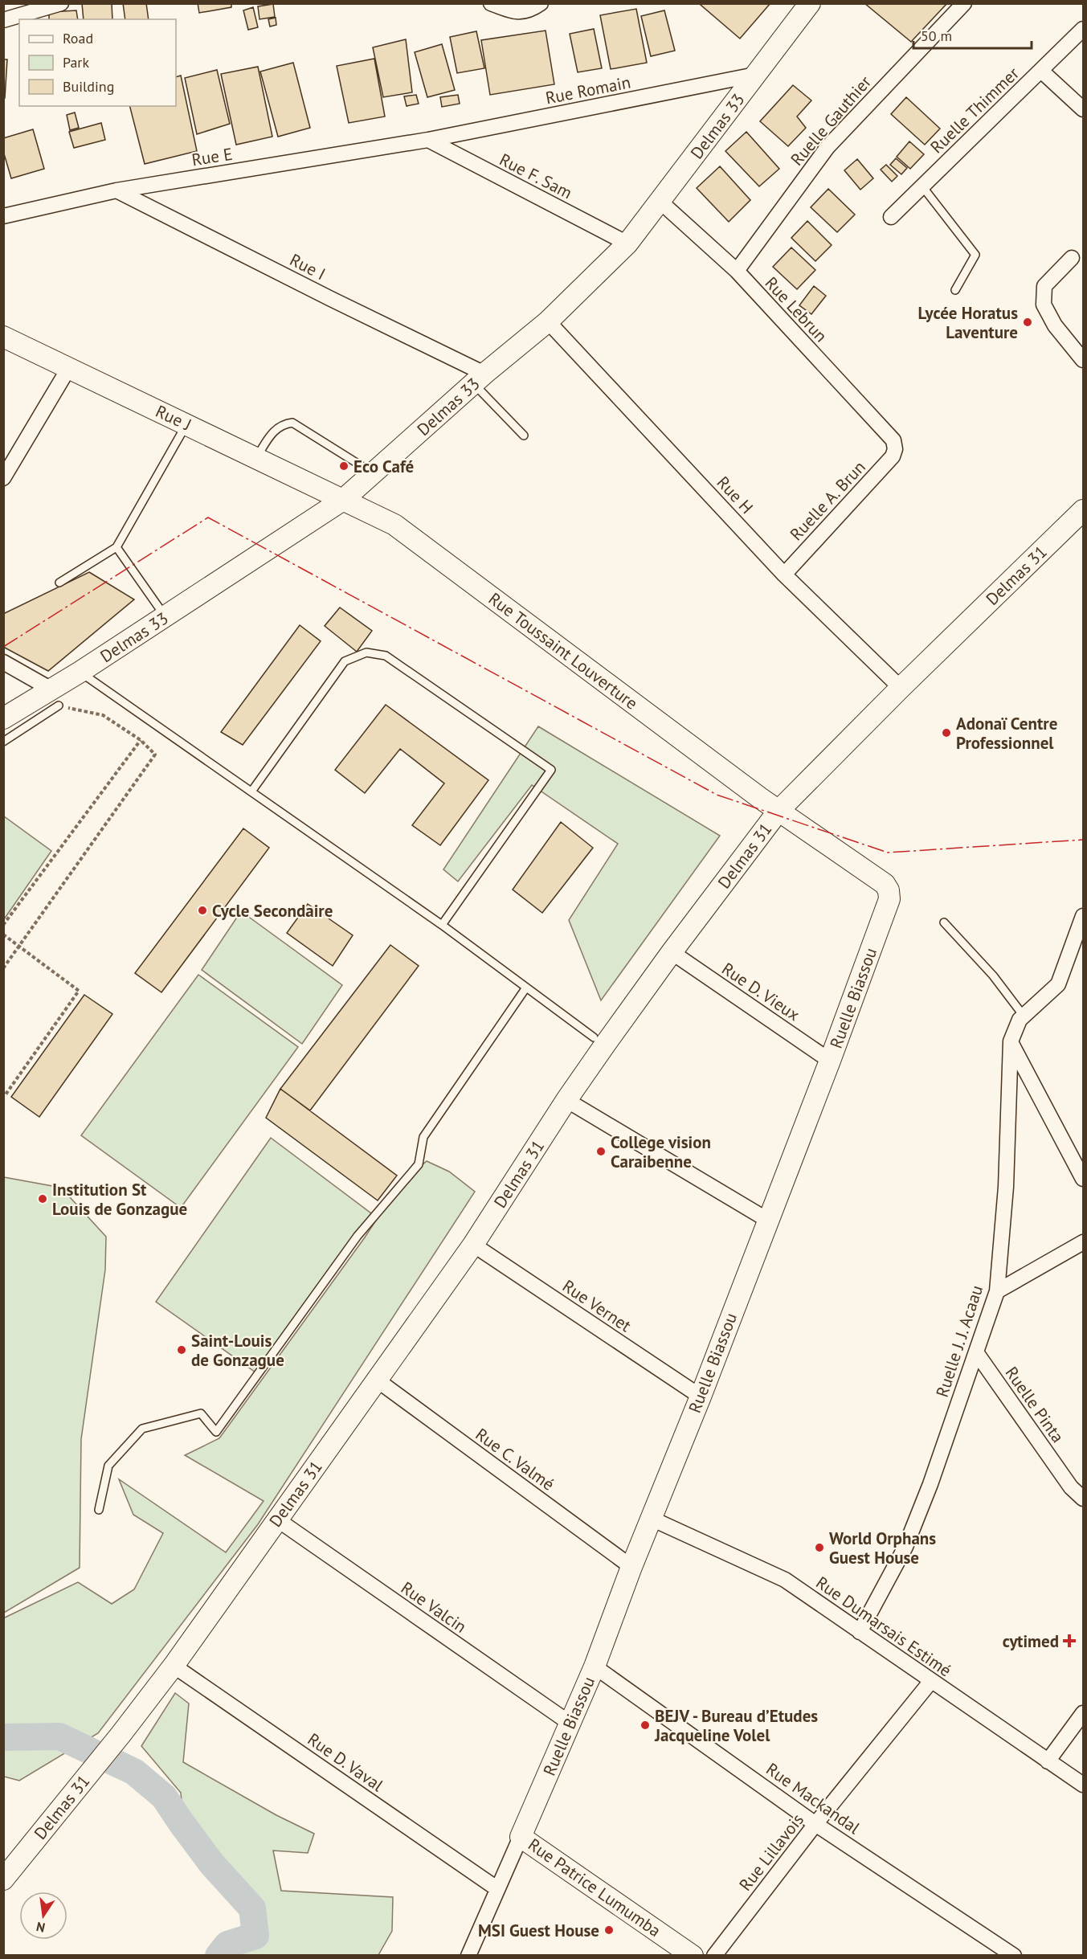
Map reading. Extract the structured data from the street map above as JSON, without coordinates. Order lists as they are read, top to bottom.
{
  "streets": {
    "street": [
      "Rue Romain",
      "Ruelle Thimmer",
      "Ruelle Gauthier",
      "Delmas 33",
      "Rue E",
      "Rue F. Sam",
      "Rue I",
      "Rue Lebrun",
      "Rue J",
      "Rue H",
      "Ruelle A. Brun",
      "Delmas 31",
      "Rue Toussaint Louverture",
      "Rue D. Vieux",
      "Ruelle Biassou",
      "Rue Vernet",
      "Ruelle J. J. Acaau",
      "Ruelle Pinta",
      "Rue C. Valmé",
      "Rue Valcin",
      "Rue Dumarsais Estimé",
      "Rue D. Vaval",
      "Rue Mackandal",
      "Rue Lillavois",
      "Rue Patrice Lumumba"
    ]
  },
  "crossings": [
    ["Rue Romain", "Delmas 33"],
    ["Rue Romain", "Rue E"],
    ["Rue Romain", "Rue F. Sam"],
    ["Ruelle Gauthier", "Rue Lebrun"],
    ["Delmas 33", "Rue F. Sam"],
    ["Delmas 33", "Rue I"],
    ["Delmas 33", "Rue Lebrun"],
    ["Delmas 33", "Rue J"],
    ["Delmas 33", "Rue H"],
    ["Delmas 33", "Rue Toussaint Louverture"],
    ["Rue E", "Rue F. Sam"],
    ["Rue E", "Rue I"],
    ["Rue Lebrun", "Ruelle A. Brun"],
    ["Rue J", "Rue Toussaint Louverture"],
    ["Rue H", "Ruelle A. Brun"],
    ["Rue H", "Delmas 31"],
    ["Delmas 31", "Rue Toussaint Louverture"],
    ["Delmas 31", "Rue D. Vieux"],
    ["Delmas 31", "Ruelle Biassou"],
    ["Delmas 31", "Rue Vernet"],
    ["Delmas 31", "Rue C. Valmé"],
    ["Delmas 31", "Rue Valcin"],
    ["Delmas 31", "Rue D. Vaval"],
    ["Rue Toussaint Louverture", "Ruelle Biassou"],
    ["Rue D. Vieux", "Ruelle Biassou"],
    ["Ruelle Biassou", "Rue Vernet"],
    ["Ruelle Biassou", "Rue C. Valmé"],
    ["Ruelle Biassou", "Rue Valcin"],
    ["Ruelle Biassou", "Rue Dumarsais Estimé"],
    ["Ruelle Biassou", "Rue D. Vaval"],
    ["Ruelle Biassou", "Rue Mackandal"],
    ["Ruelle Biassou", "Rue Patrice Lumumba"],
    ["Ruelle J. J. Acaau", "Ruelle Pinta"],
    ["Ruelle J. J. Acaau", "Rue Dumarsais Estimé"],
    ["Rue Dumarsais Estimé", "Rue Lillavois"],
    ["Rue Mackandal", "Rue Lillavois"]
  ],
  "places": {
    "other": [
      "Lycée Horatus Laventure",
      "Eco Café",
      "Adonaï Centre Professionnel",
      "Cycle Secondaire",
      "College vision Caraibenne",
      "Institution St Louis de Gonzague",
      "Saint-Louis de Gonzague",
      "World Orphans Guest House",
      "BEJV - Bureau d’Etudes Jacqueline Volel",
      "MSI Guest House"
    ],
    "health": ["cytimed"]
  },
  "legend": ["Road", "Park", "Building"],
  "scale_bar": "50 m",
  "north": "bottom"
}
